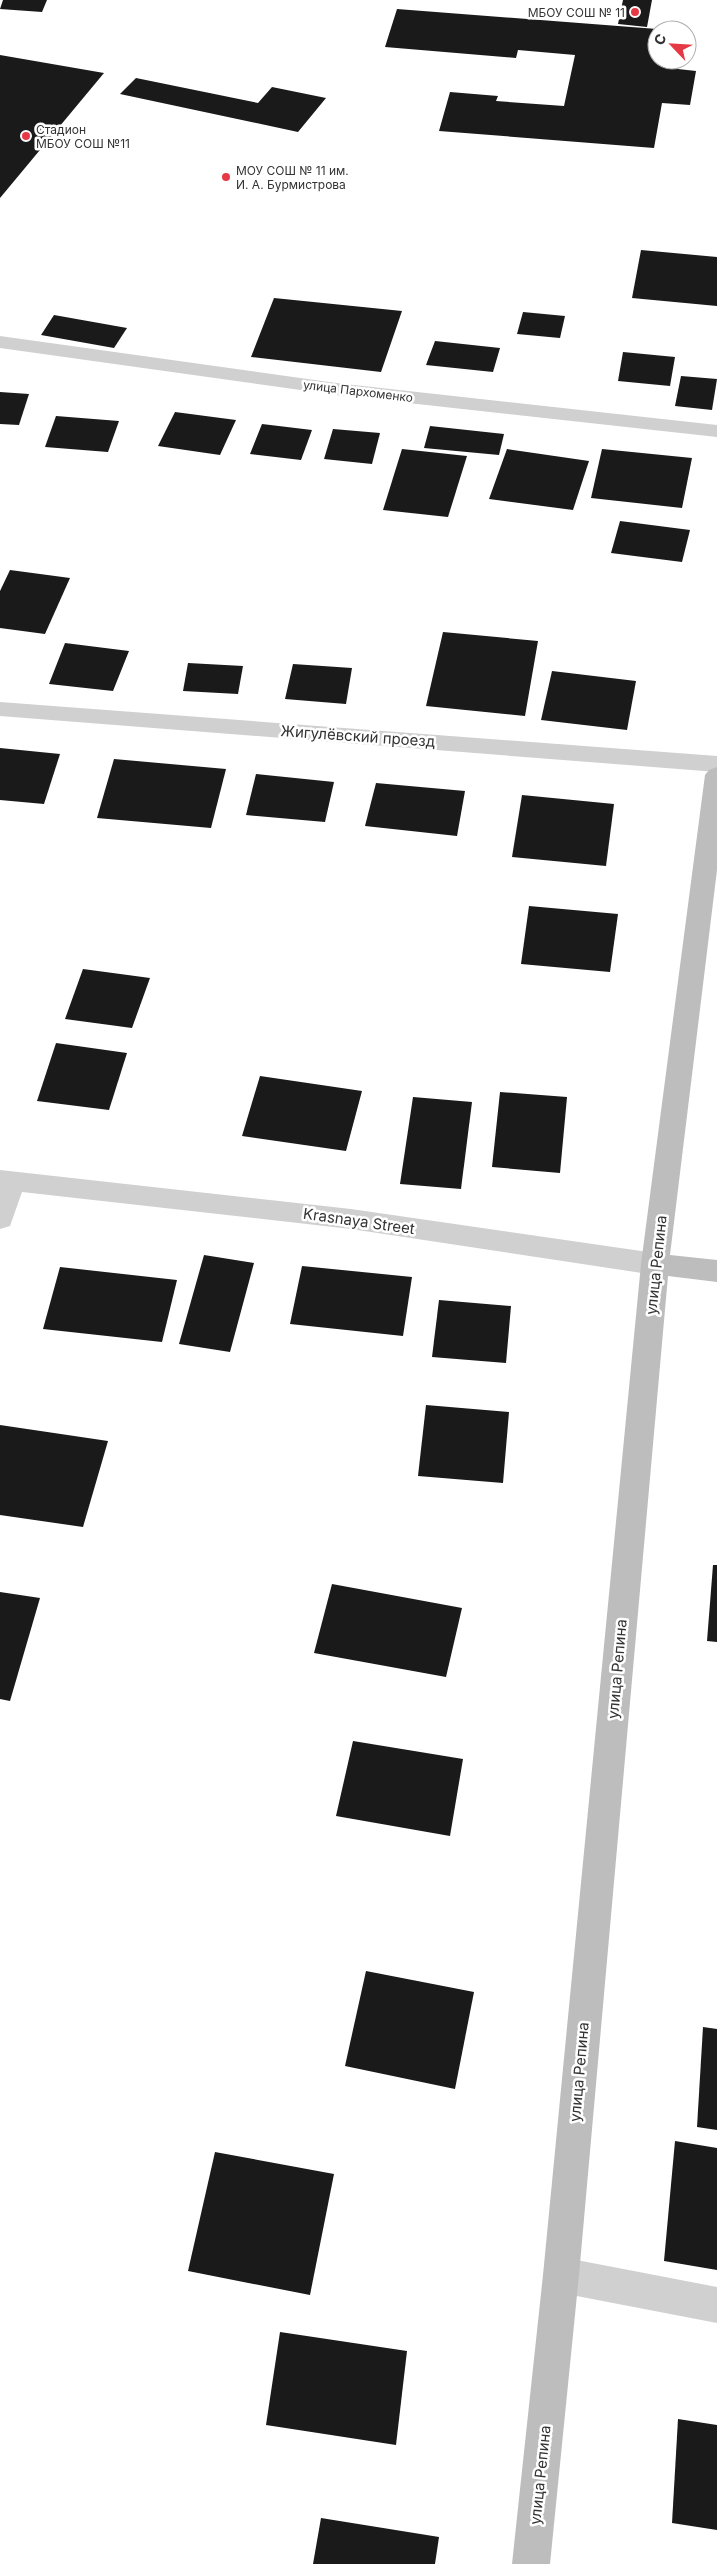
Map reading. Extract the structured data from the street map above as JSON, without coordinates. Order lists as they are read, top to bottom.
{
  "streets": {
    "street": [
      "улица Пархоменко",
      "Жигулёвский проезд",
      "Krasnaya Street",
      "улица Репина"
    ]
  },
  "crossings": [
    ["Жигулёвский проезд", "улица Репина"],
    ["Krasnaya Street", "улица Репина"]
  ],
  "places": ["МБОУ СОШ № 11", "Стадион МБОУ СОШ №11", "МОУ СОШ № 11 им. И. А. Бурмистрова"],
  "north": "top left"
}
